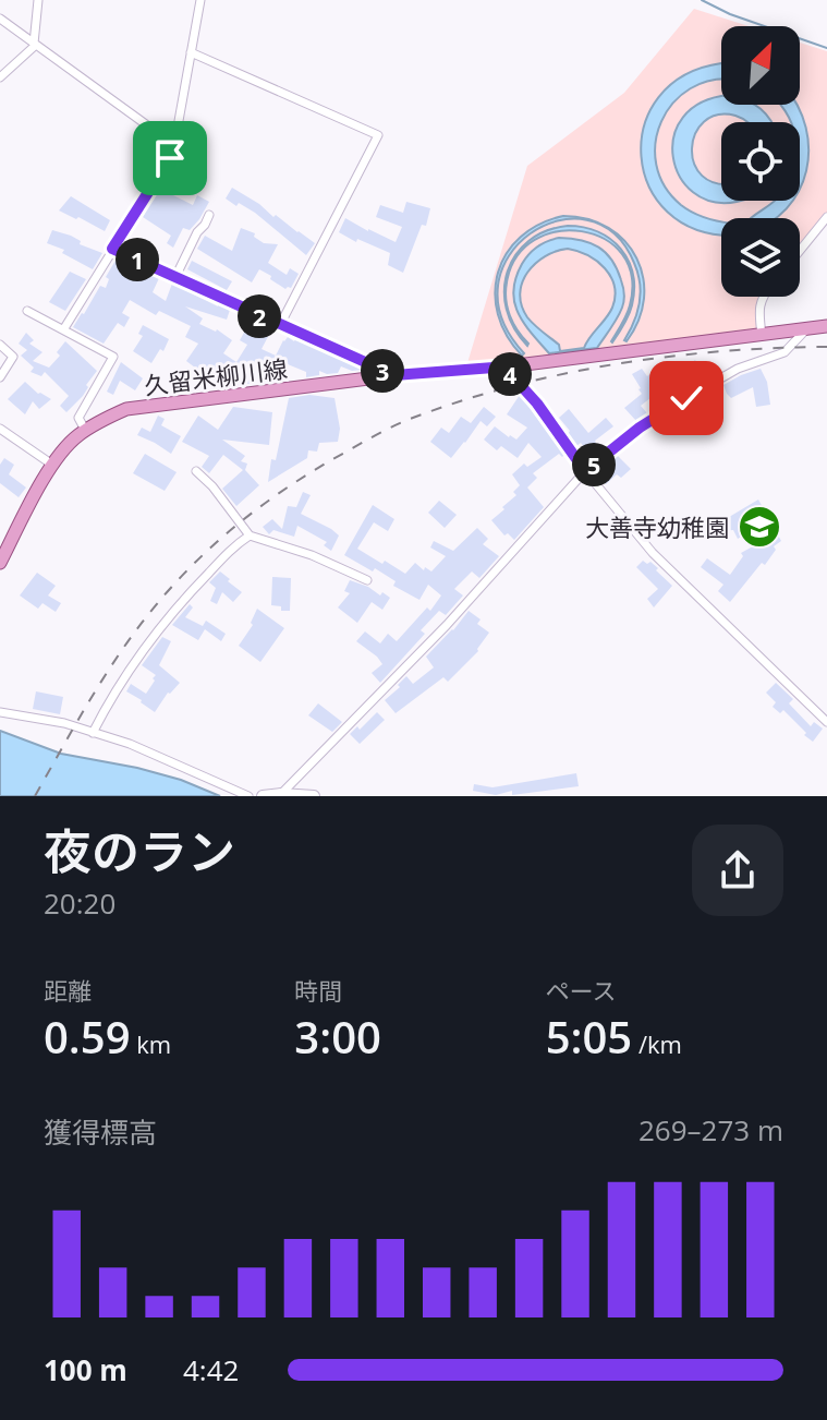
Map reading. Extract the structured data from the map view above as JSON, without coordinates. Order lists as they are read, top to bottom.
{
  "streets": {
    "main road": ["久留米柳川線"]
  },
  "places": {
    "school or university": ["大善寺幼稚園"]
  },
  "north": "top right",
  "page": {
    "pins": [
      "1",
      "2",
      "3",
      "4",
      "5"
    ],
    "heading": ["夜のラン", "20:20"],
    "stats": [
      ["距離", "0.59 km"],
      ["時間", "3:00"],
      ["ペース", "5:05 /km"]
    ],
    "chart": ["獲得標高", "269–273 m"],
    "list": [
      {
        "name": "100 m",
        "note": "4:42"
      }
    ]
  }
}
